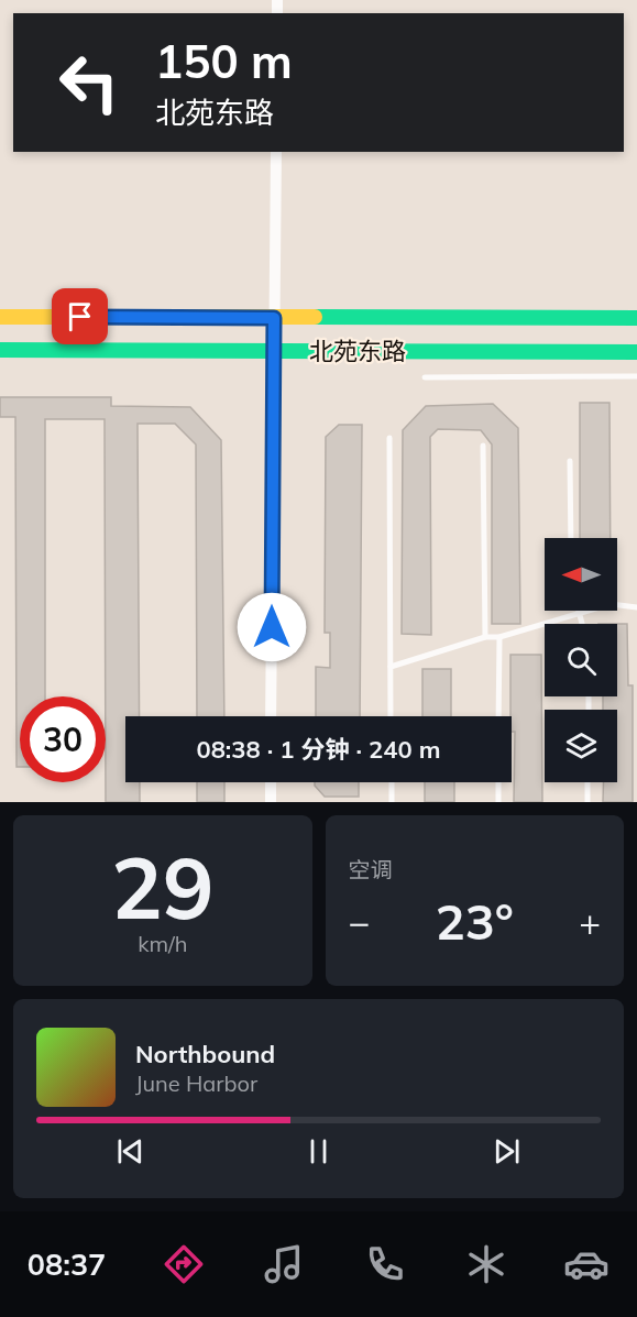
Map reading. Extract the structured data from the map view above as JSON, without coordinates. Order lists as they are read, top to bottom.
{
  "streets": {
    "main road": ["北苑东路"]
  },
  "north": "left",
  "page": {
    "turn": ["150 m", "北苑东路"],
    "limit": "30",
    "trip": "08:38 · 1 分钟 · 240 m",
    "tile": [
      ["29", "km/h"],
      "空调"
    ],
    "heat": ["−", "23°", "+"],
    "song": ["Northbound", "June Harbor"],
    "tabs": "08:37"
  }
}
